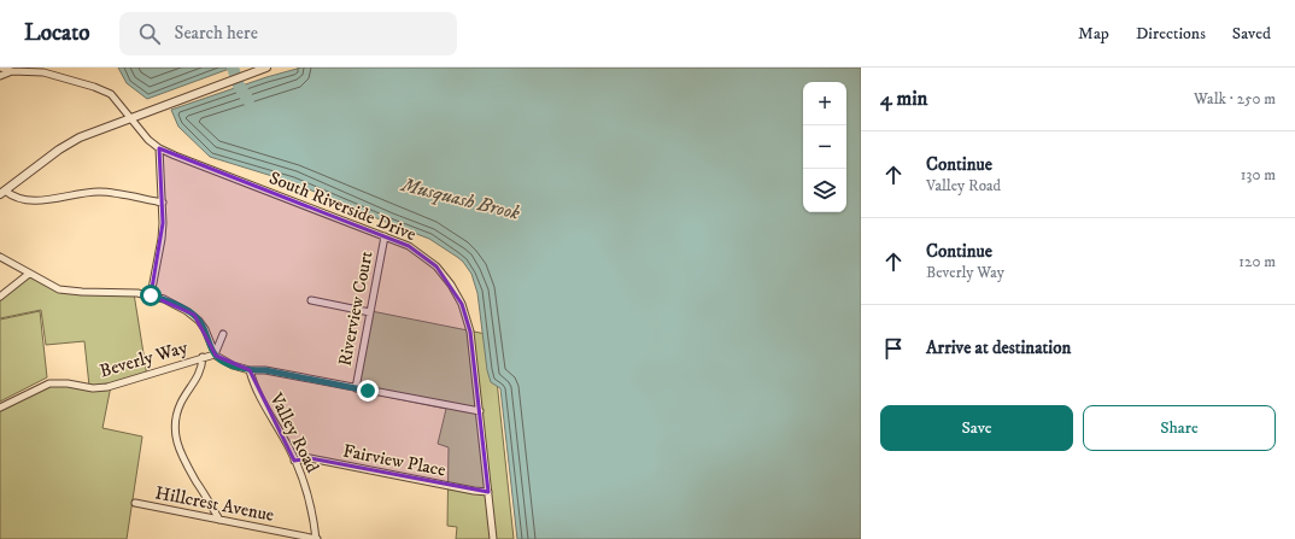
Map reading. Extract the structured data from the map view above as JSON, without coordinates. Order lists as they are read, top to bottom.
{
  "streets": {
    "street": [
      "South Riverside Drive",
      "Riverview Court",
      "Beverly Way",
      "Valley Road",
      "Fairview Place",
      "Hillcrest Avenue"
    ]
  },
  "crossings": [
    ["South Riverside Drive", "Riverview Court"],
    ["South Riverside Drive", "Fairview Place"],
    ["Valley Road", "Fairview Place"],
    ["Valley Road", "Hillcrest Avenue"]
  ],
  "water": ["Musquash Brook"],
  "page": {
    "header": "Locato",
    "search": "Search here",
    "nav": ["Map", "Directions", "Saved"],
    "heading": ["4 min", "Walk · 250 m"],
    "map_buttons": ["+", "−"],
    "list": [
      ["Continue", "Valley Road", "130 m"],
      ["Continue", "Beverly Way", "120 m"],
      "Arrive at destination"
    ],
    "buttons": ["Save", "Share"]
  }
}
